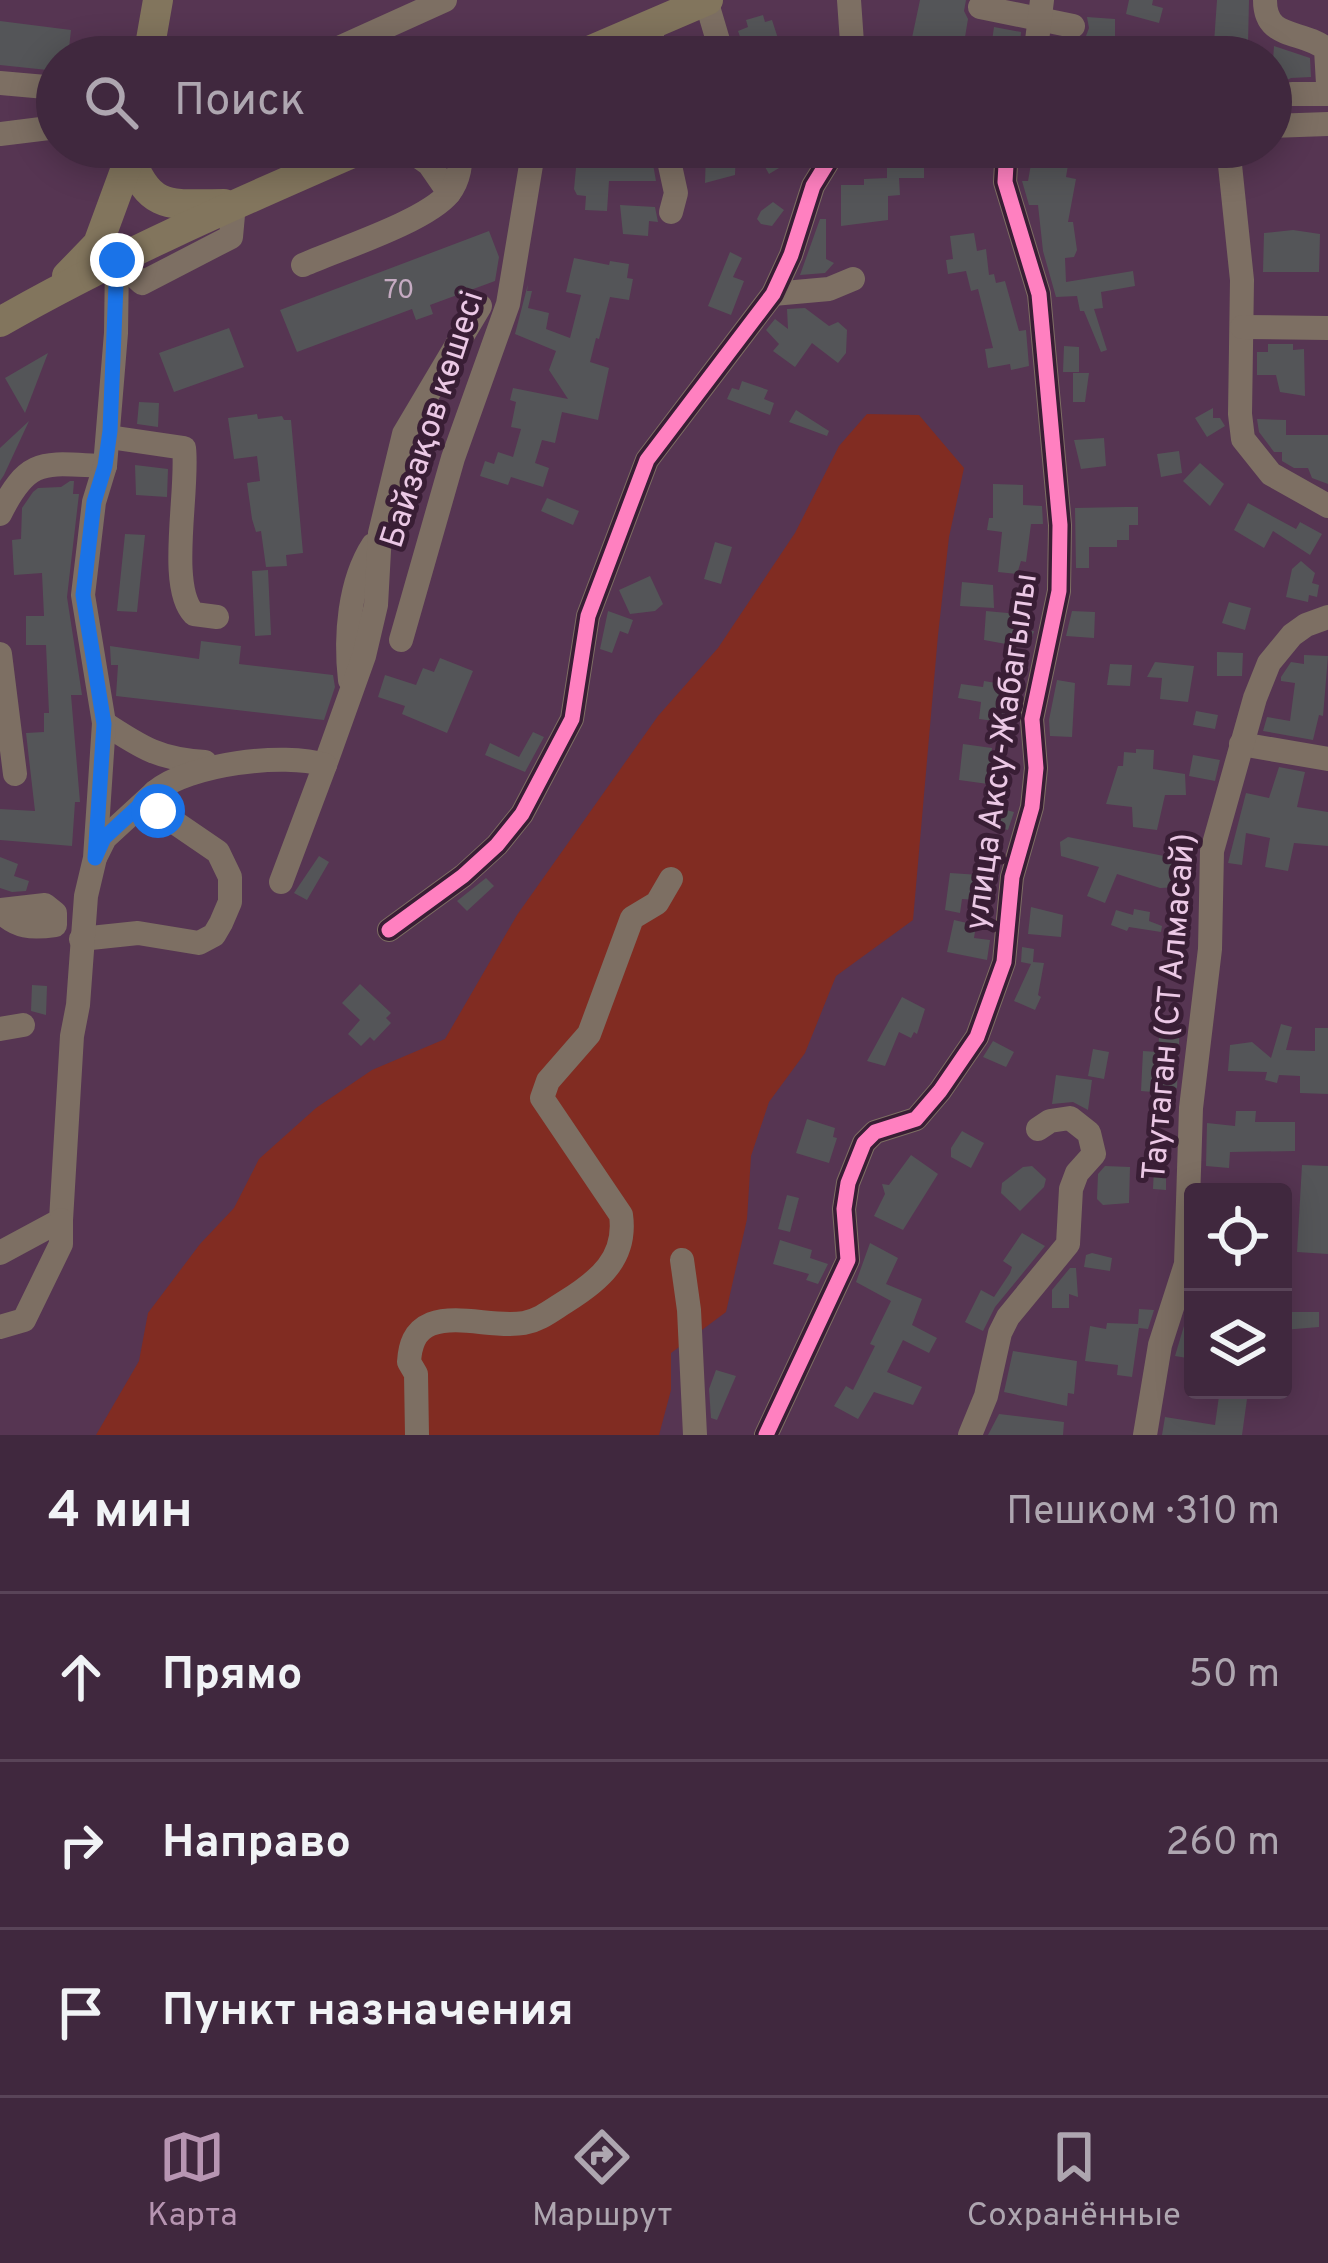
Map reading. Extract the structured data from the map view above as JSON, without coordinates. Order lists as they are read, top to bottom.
{
  "streets": {
    "street": ["Байзақов көшесі", "улица Аксу-Жабагылы", "Таутаган (СТ Алмасай)"]
  },
  "house_numbers": ["70"],
  "page": {
    "search": "Поиск",
    "heading": ["4 мин", "Пешком · 310 m"],
    "list": [
      ["Прямо", "50 m"],
      ["Направо", "260 m"],
      "Пункт назначения"
    ],
    "nav": ["Карта", "Маршрут", "Сохранённые"]
  }
}
